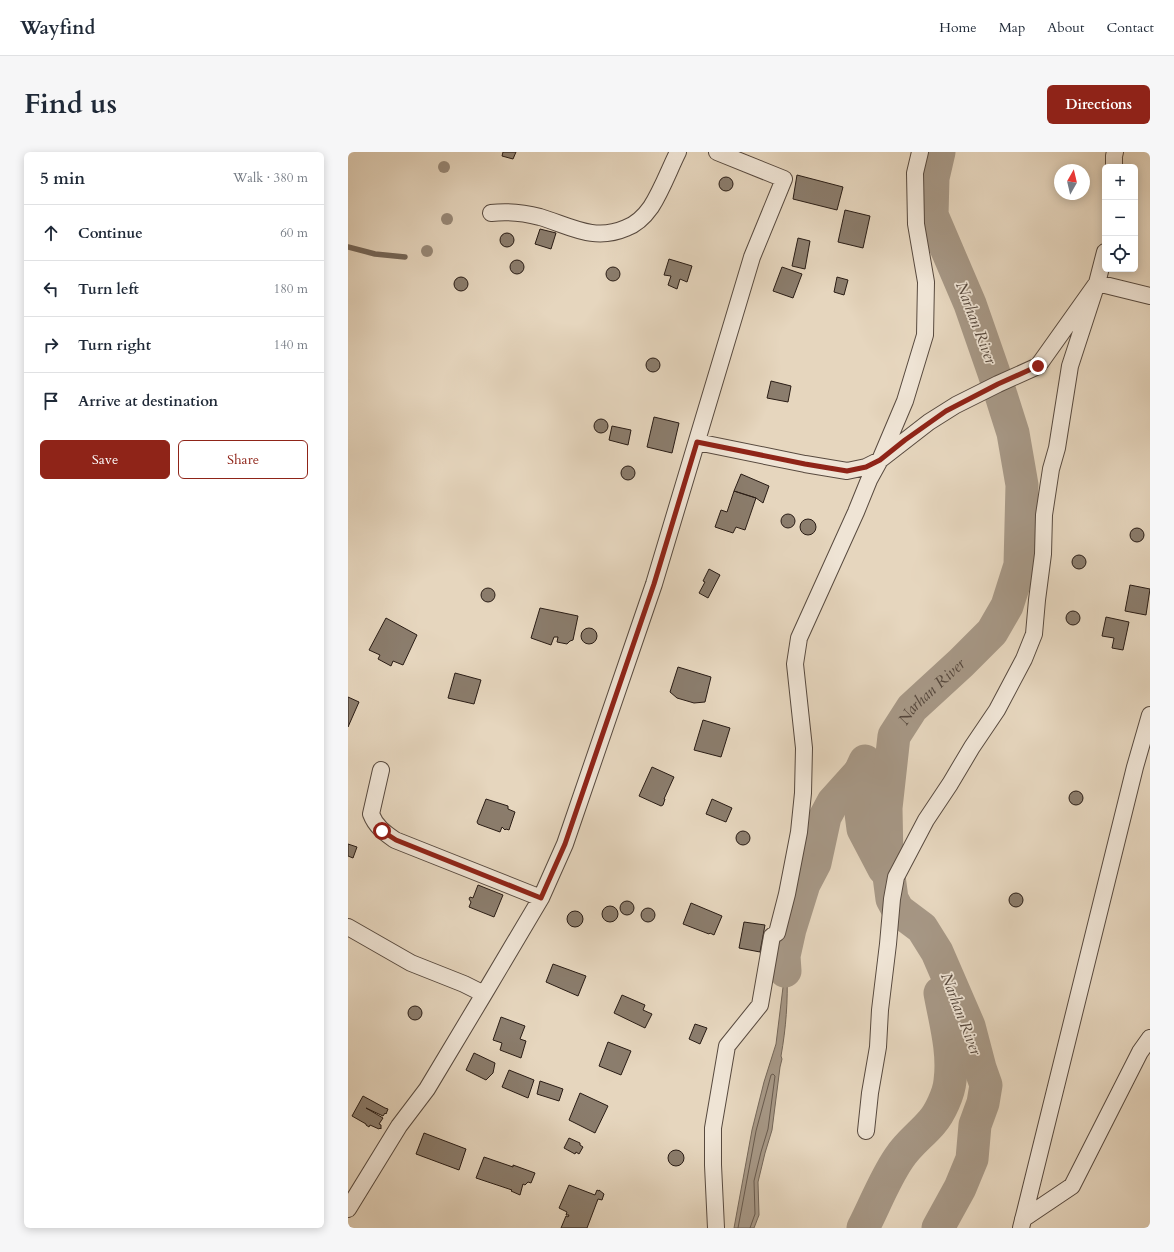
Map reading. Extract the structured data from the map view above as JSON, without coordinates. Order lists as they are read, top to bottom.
{
  "water": ["Narhan River"],
  "north": "top",
  "page": {
    "header": "Wayfind",
    "nav": [
      "Home",
      "Map",
      "About",
      "Contact"
    ],
    "title": "Find us",
    "buttons": [
      "Directions",
      ["Save", "Share"]
    ],
    "heading": ["5 min", "Walk · 380 m"],
    "map_buttons": ["+", "−"],
    "list": [
      ["Continue", "60 m"],
      ["Turn left", "180 m"],
      ["Turn right", "140 m"],
      "Arrive at destination"
    ]
  }
}
